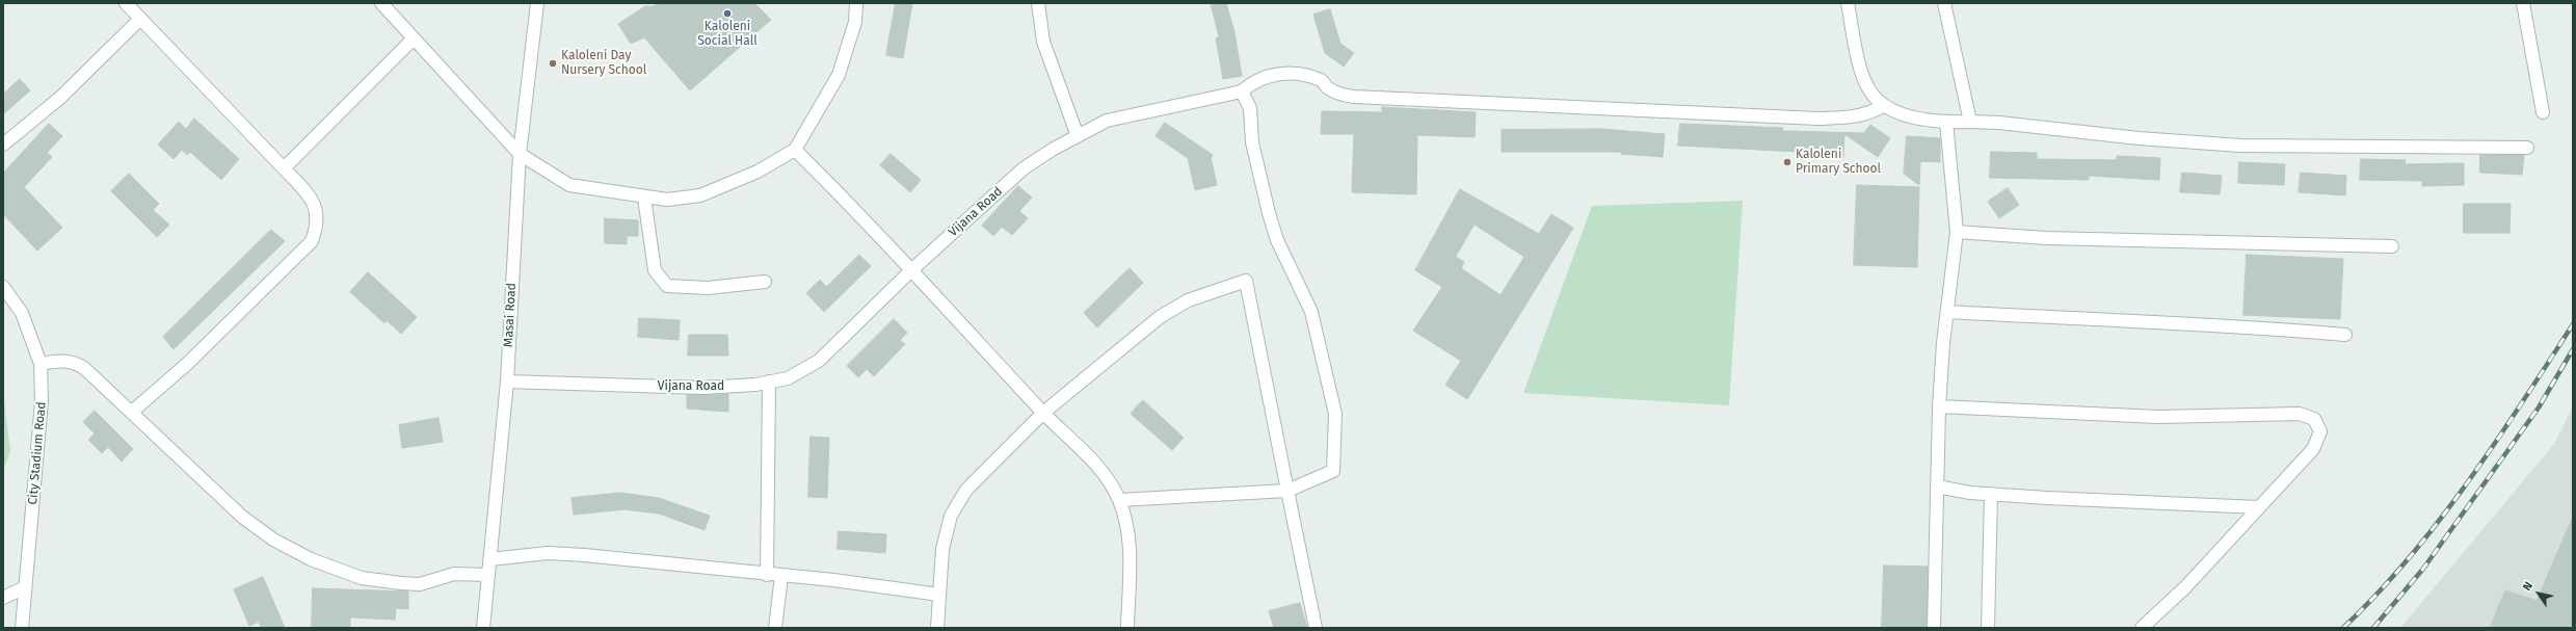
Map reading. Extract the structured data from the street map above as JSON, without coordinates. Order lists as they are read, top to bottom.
{
  "streets": {
    "street": ["Vijana Road", "Masai Road", "City Stadium Road"]
  },
  "crossings": [
    ["Vijana Road", "Masai Road"]
  ],
  "places": ["Kaloleni Social Hall", "Kaloleni Day Nursery School", "Kaloleni Primary School"],
  "north": "top left"
}
